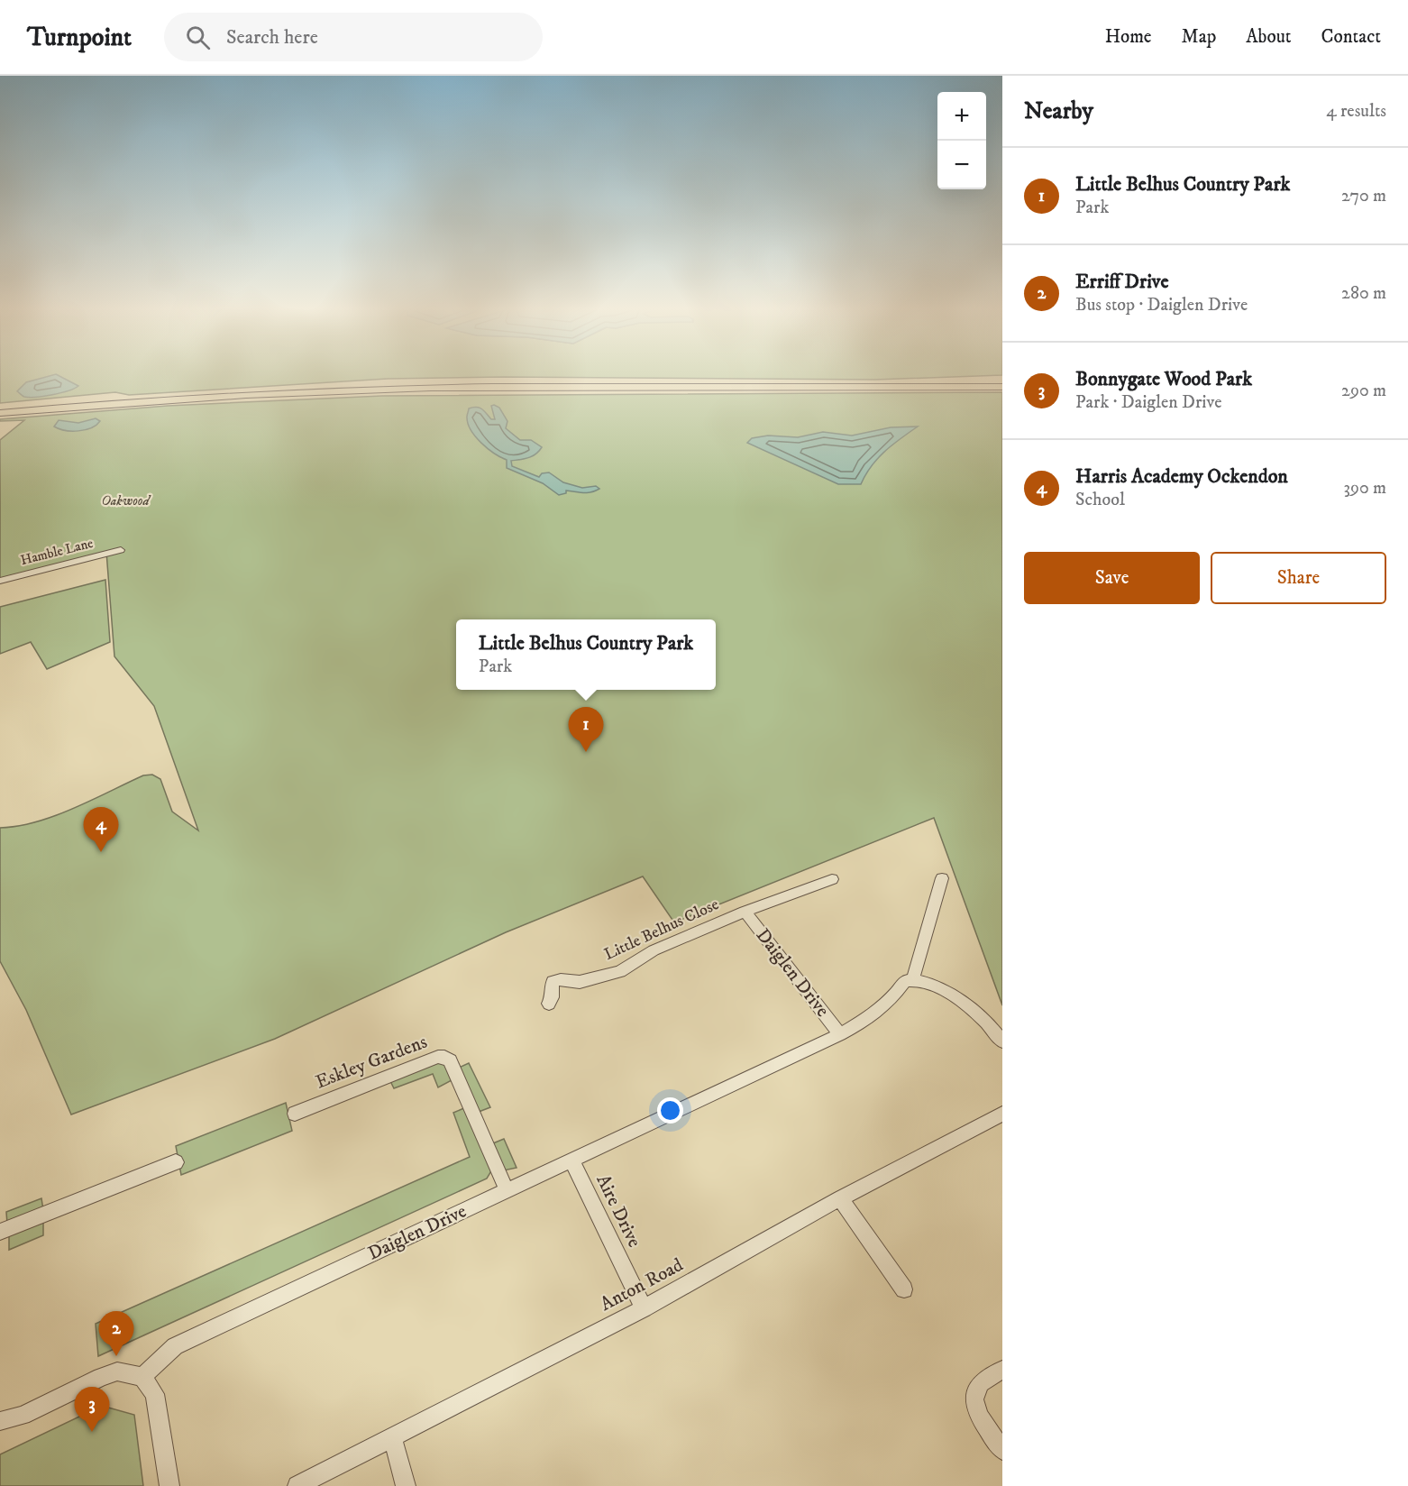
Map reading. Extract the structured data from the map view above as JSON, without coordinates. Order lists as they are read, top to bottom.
{
  "streets": {
    "street": [
      "Hamble Lane",
      "Little Belhus Close",
      "Daiglen Drive",
      "Eskley Gardens",
      "Aire Drive",
      "Anton Road"
    ]
  },
  "crossings": [
    ["Little Belhus Close", "Daiglen Drive"],
    ["Daiglen Drive", "Eskley Gardens"],
    ["Daiglen Drive", "Aire Drive"],
    ["Aire Drive", "Anton Road"]
  ],
  "parks": ["Oakwood"],
  "page": {
    "header": "Turnpoint",
    "search": "Search here",
    "nav": [
      "Home",
      "Map",
      "About",
      "Contact"
    ],
    "heading": ["Nearby", "4 results"],
    "map_buttons": ["+", "−"],
    "list": [
      {
        "mark": "1",
        "name": "Little Belhus Country Park",
        "note": "Park",
        "value": "270 m"
      },
      {
        "mark": "2",
        "name": "Erriff Drive",
        "note": "Bus stop · Daiglen Drive",
        "value": "280 m"
      },
      {
        "mark": "3",
        "name": "Bonnygate Wood Park",
        "note": "Park · Daiglen Drive",
        "value": "290 m"
      },
      {
        "mark": "4",
        "name": "Harris Academy Ockendon",
        "note": "School",
        "value": "390 m"
      }
    ],
    "buttons": ["Save", "Share"],
    "popup": ["Little Belhus Country Park", "Park"],
    "pins": [
      "1",
      "4",
      "2",
      "3"
    ]
  }
}
